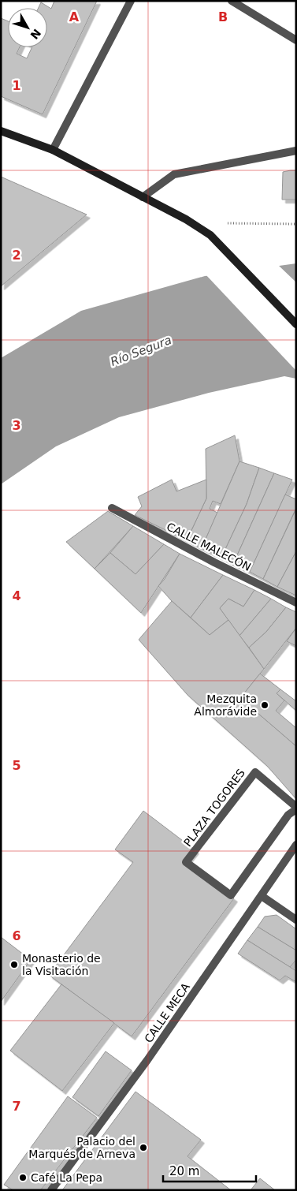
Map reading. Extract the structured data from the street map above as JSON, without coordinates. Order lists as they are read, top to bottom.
{
  "streets": {
    "street": ["CALLE MALECÓN", "PLAZA TOGORES", "CALLE MECA"]
  },
  "water": ["Río Segura"],
  "places": [
    "Mezquita Almorávide",
    "Monasterio de la Visitación",
    "Palacio del Marqués de Arneva",
    "Café La Pepa"
  ],
  "scale_bar": "20 m",
  "north": "bottom right",
  "grid": {
    "columns": ["A", "B"],
    "rows": [
      "1",
      "2",
      "3",
      "4",
      "5",
      "6",
      "7"
    ]
  }
}
